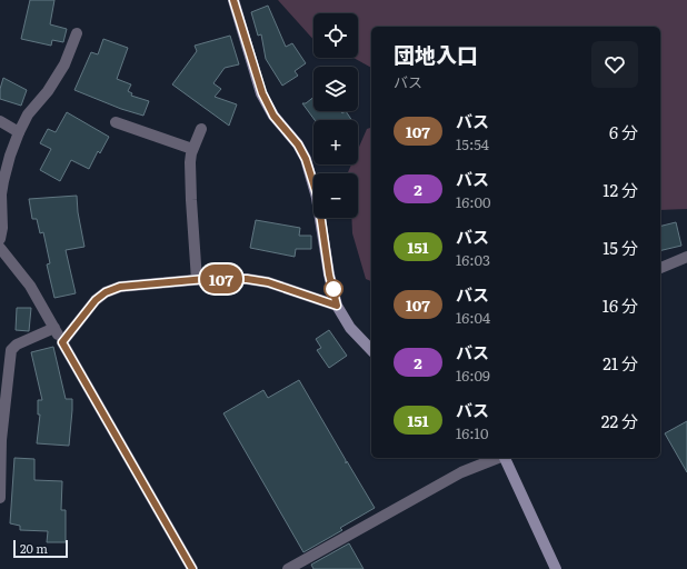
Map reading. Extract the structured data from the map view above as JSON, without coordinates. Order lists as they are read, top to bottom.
{
  "lines": ["bus line 107"],
  "scale_bar": "20 m",
  "page": {
    "on_map": "107",
    "map_buttons": ["+", "−"],
    "heading": ["団地入口", "バス"],
    "list": [
      {
        "mark": "107",
        "name": "バス",
        "note": "15:54",
        "value": "6 分"
      },
      {
        "mark": "2",
        "name": "バス",
        "note": "16:00",
        "value": "12 分"
      },
      {
        "mark": "151",
        "name": "バス",
        "note": "16:03",
        "value": "15 分"
      },
      {
        "mark": "107",
        "name": "バス",
        "note": "16:04",
        "value": "16 分"
      },
      {
        "mark": "2",
        "name": "バス",
        "note": "16:09",
        "value": "21 分"
      },
      {
        "mark": "151",
        "name": "バス",
        "note": "16:10",
        "value": "22 分"
      }
    ],
    "scale": "20 m"
  }
}
